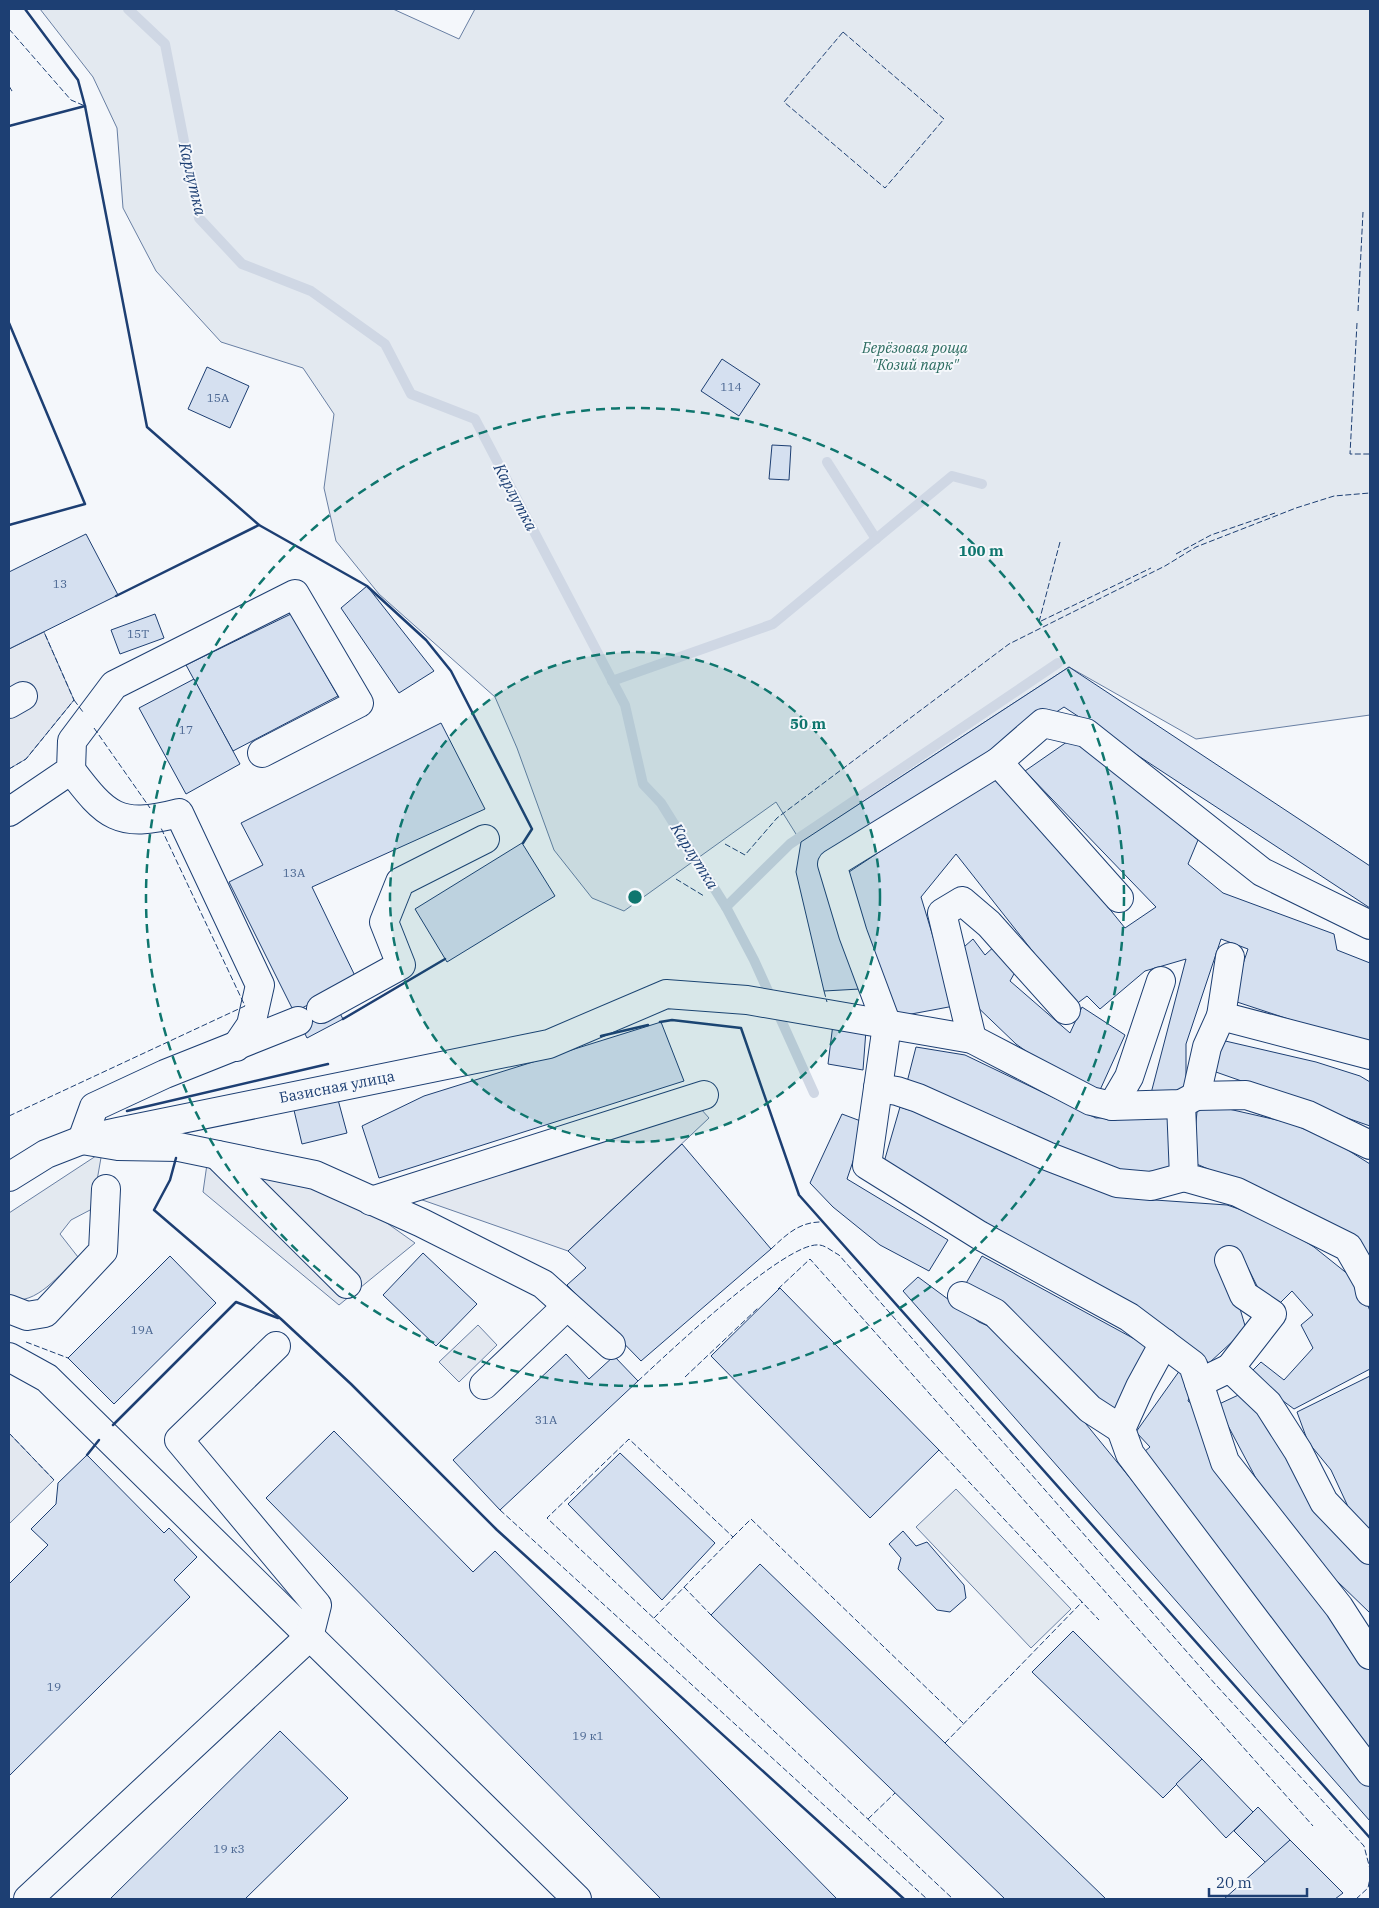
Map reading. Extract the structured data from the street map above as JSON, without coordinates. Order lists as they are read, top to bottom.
{
  "streets": {
    "lane": ["Базисная улица"]
  },
  "water": ["Карлутка"],
  "parks": ["Берёзовая роща \"Козий парк\""],
  "house_numbers": [
    "114",
    "15А",
    "13",
    "15Т",
    "17",
    "13А",
    "19А",
    "31А",
    "19",
    "19 к1",
    "19 к3"
  ],
  "scale_bar": "20 m",
  "rings": ["100 m", "50 m"]
}
